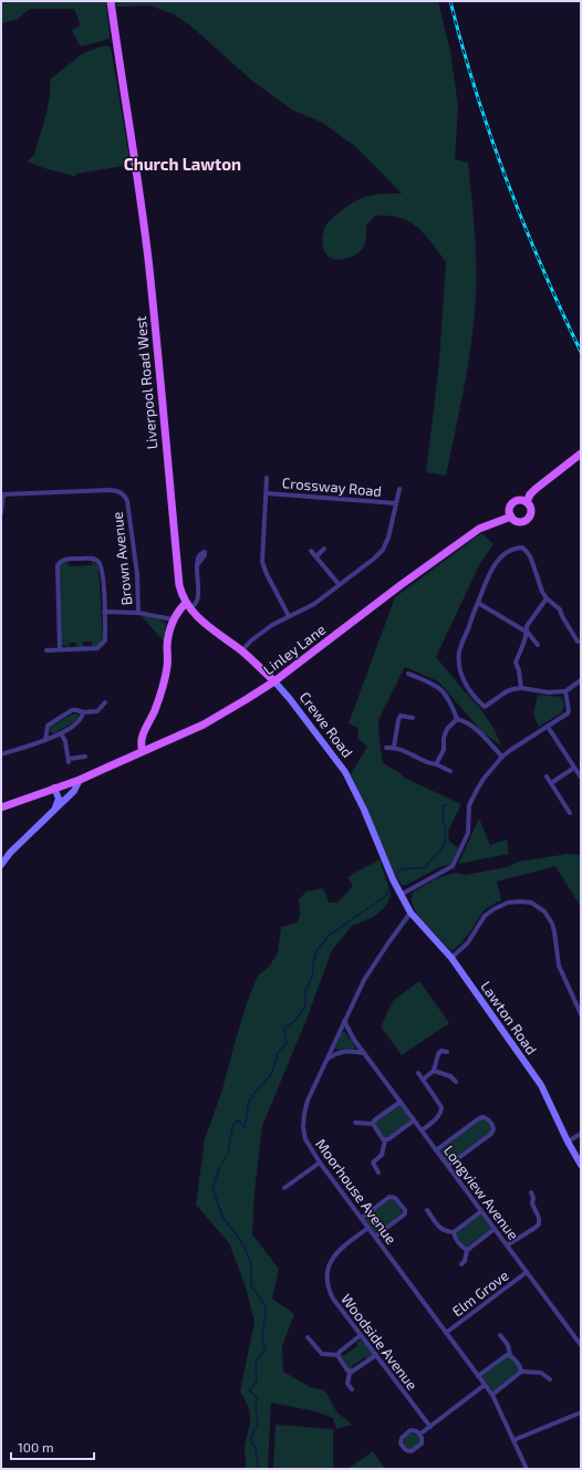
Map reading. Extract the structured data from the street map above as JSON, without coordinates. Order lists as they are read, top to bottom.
{
  "streets": {
    "main road": [
      "Liverpool Road West",
      "Linley Lane",
      "Crewe Road",
      "Lawton Road"
    ],
    "street": [
      "Crossway Road",
      "Brown Avenue",
      "Moorhouse Avenue",
      "Longview Avenue",
      "Elm Grove",
      "Woodside Avenue"
    ]
  },
  "crossings": [
    ["Liverpool Road West", "Crewe Road"],
    ["Linley Lane", "Crewe Road"],
    ["Crewe Road", "Lawton Road"],
    ["Lawton Road", "Moorhouse Avenue"],
    ["Moorhouse Avenue", "Longview Avenue"],
    ["Moorhouse Avenue", "Elm Grove"],
    ["Moorhouse Avenue", "Woodside Avenue"],
    ["Longview Avenue", "Elm Grove"]
  ],
  "districts": ["Church Lawton"],
  "scale_bar": "100 m"
}
